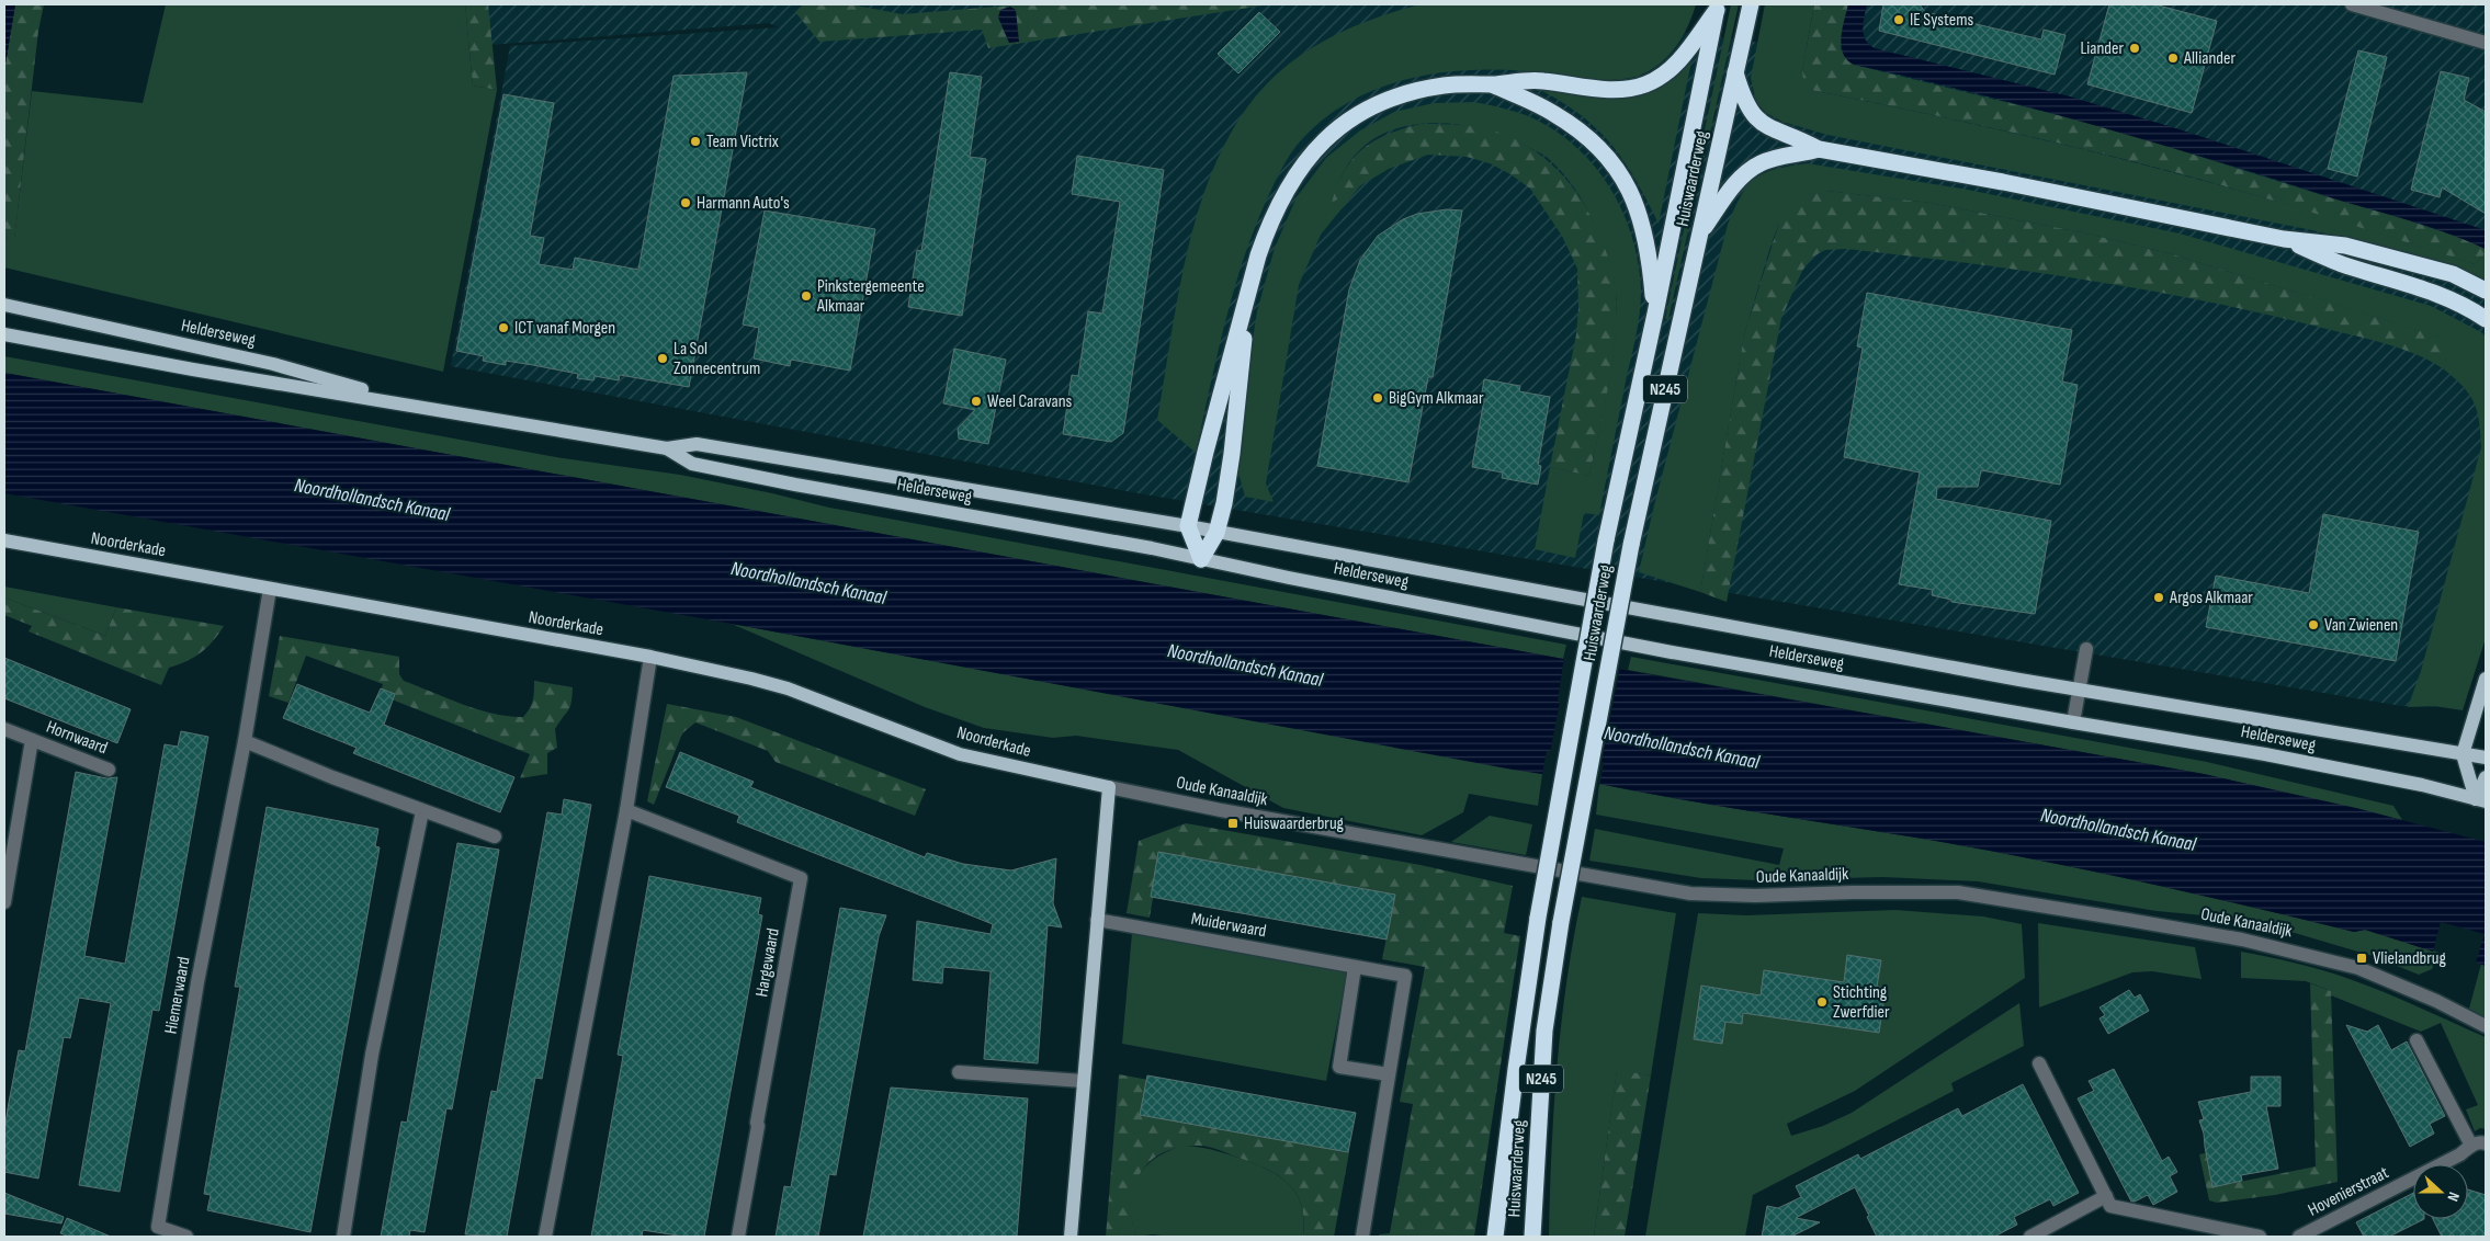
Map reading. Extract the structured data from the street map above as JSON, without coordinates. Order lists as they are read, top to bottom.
{
  "streets": {
    "highway": ["Huiswaarderweg", "N245"],
    "main road": ["Helderseweg", "Noorderkade"],
    "street": [
      "Hornwaard",
      "Oude Kanaaldijk",
      "Muiderwaard",
      "Hargewaard",
      "Hiemerwaard",
      "Hovenierstraat"
    ]
  },
  "crossings": [
    ["Noorderkade", "Oude Kanaaldijk"],
    ["Noorderkade", "Hiemerwaard"]
  ],
  "water": ["Noordhollandsch Kanaal"],
  "places": {
    "other": [
      "IE Systems",
      "Liander",
      "Alliander",
      "Team Victrix",
      "Harmann Auto's",
      "Pinkstergemeente Alkmaar",
      "ICT vanaf Morgen",
      "La Sol Zonnecentrum",
      "BigGym Alkmaar",
      "Weel Caravans",
      "Argos Alkmaar",
      "Van Zwienen",
      "Stichting Zwerfdier"
    ],
    "transit": ["Huiswaarderbrug", "Vlielandbrug"]
  },
  "north": "right"
}
